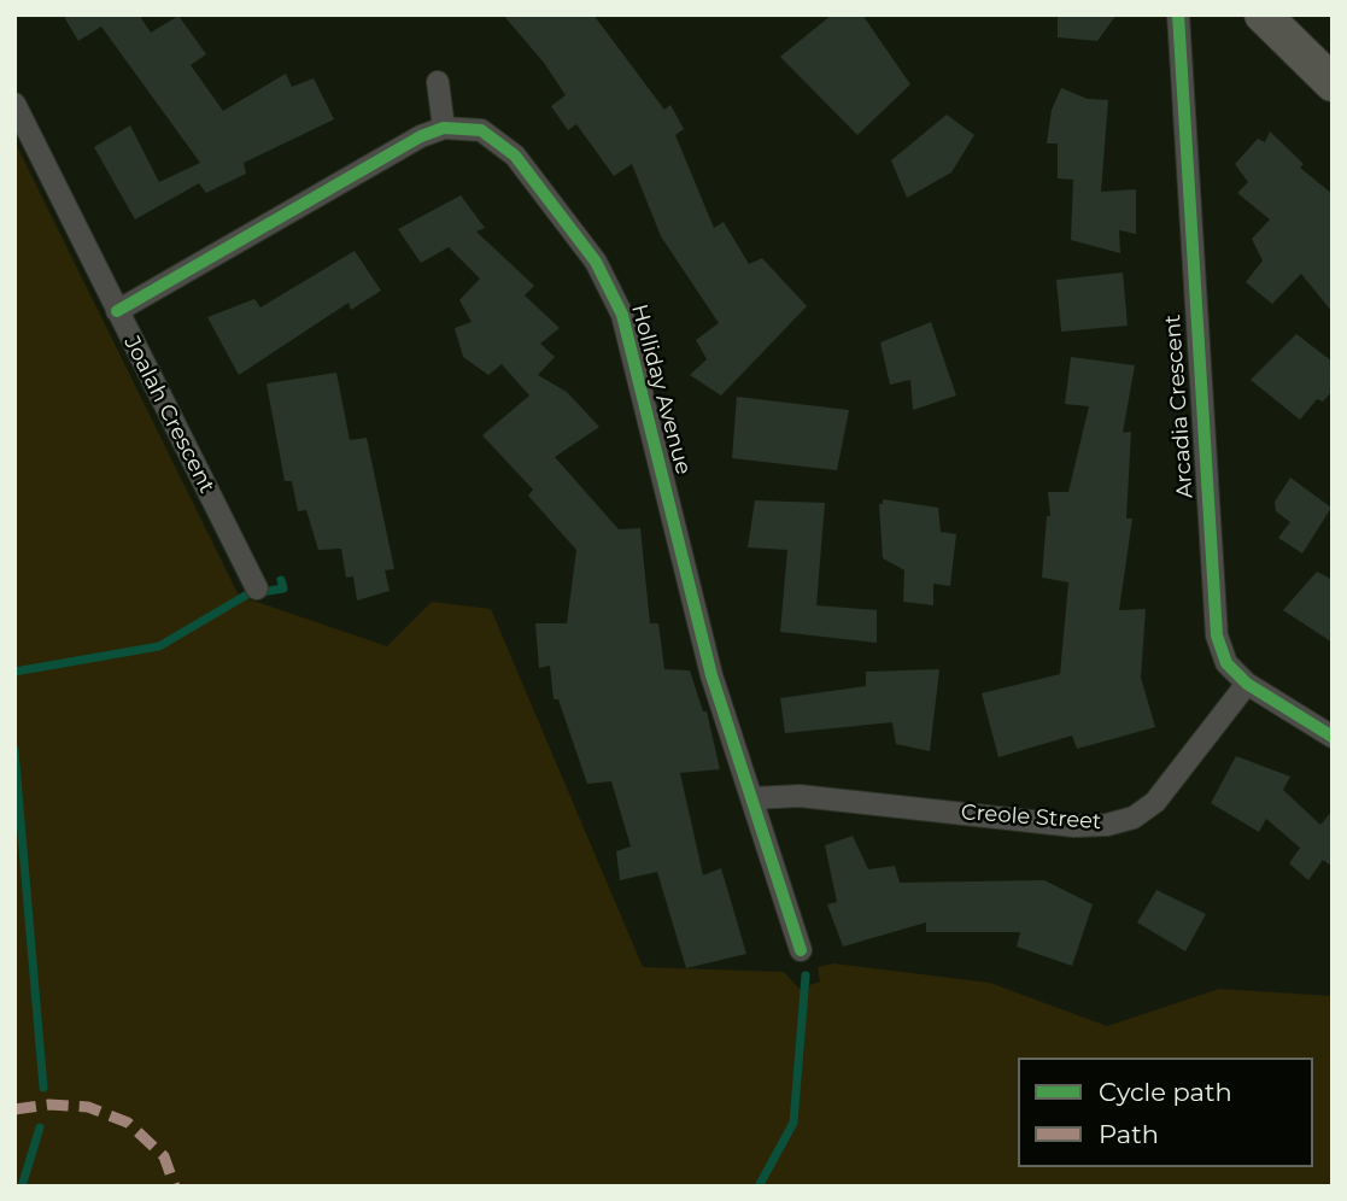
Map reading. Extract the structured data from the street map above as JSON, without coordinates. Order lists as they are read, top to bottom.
{
  "streets": {
    "street": [
      "Holliday Avenue",
      "Arcadia Crescent",
      "Joalah Crescent",
      "Creole Street"
    ]
  },
  "crossings": [
    ["Holliday Avenue", "Creole Street"],
    ["Arcadia Crescent", "Creole Street"]
  ],
  "legend": ["Cycle path", "Path"]
}
